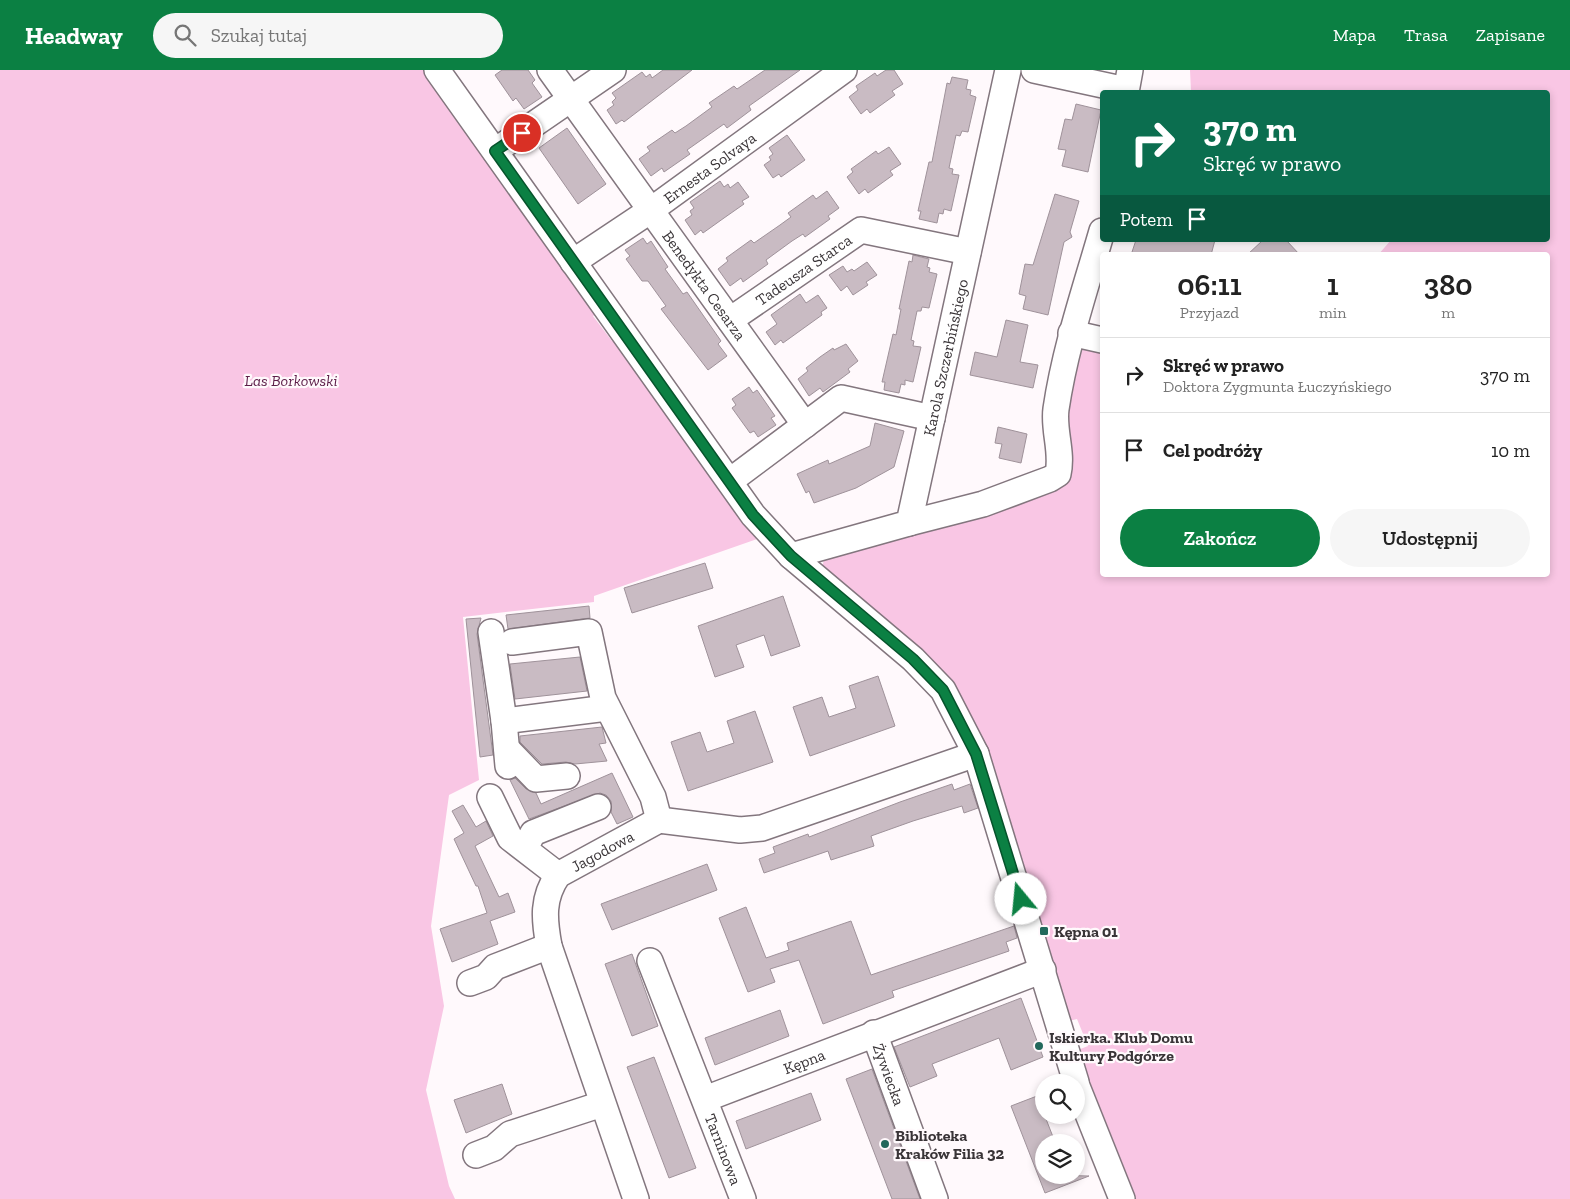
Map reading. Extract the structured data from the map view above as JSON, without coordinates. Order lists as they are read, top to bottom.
{
  "streets": {
    "street": [
      "Ernesta Solvaya",
      "Tadeusza Starca",
      "Benedykta Cesarza",
      "Karola Szczerbińskiego",
      "Jagodowa",
      "Kępna",
      "Żywiecka",
      "Tarninowa"
    ]
  },
  "crossings": [
    ["Ernesta Solvaya", "Benedykta Cesarza"],
    ["Tadeusza Starca", "Benedykta Cesarza"],
    ["Tadeusza Starca", "Karola Szczerbińskiego"],
    ["Kępna", "Żywiecka"],
    ["Kępna", "Tarninowa"]
  ],
  "parks": ["Las Borkowski"],
  "places": {
    "transit": ["Kępna 01"],
    "other": ["Iskierka. Klub Domu Kultury Podgórze", "Biblioteka Kraków Filia 32"]
  },
  "page": {
    "header": "Headway",
    "search": "Szukaj tutaj",
    "nav": ["Mapa", "Trasa", "Zapisane"],
    "turn": ["370 m", "Skręć w prawo"],
    "then": "Potem",
    "eta": [
      "06:11",
      "Przyjazd",
      "1",
      "min",
      "380",
      "m"
    ],
    "list": [
      {
        "name": "Skręć w prawo",
        "note": "Doktora Zygmunta Łuczyńskiego",
        "value": "370 m"
      },
      {
        "name": "Cel podróży",
        "value": "10 m"
      }
    ],
    "buttons": ["Zakończ", "Udostępnij"]
  }
}
